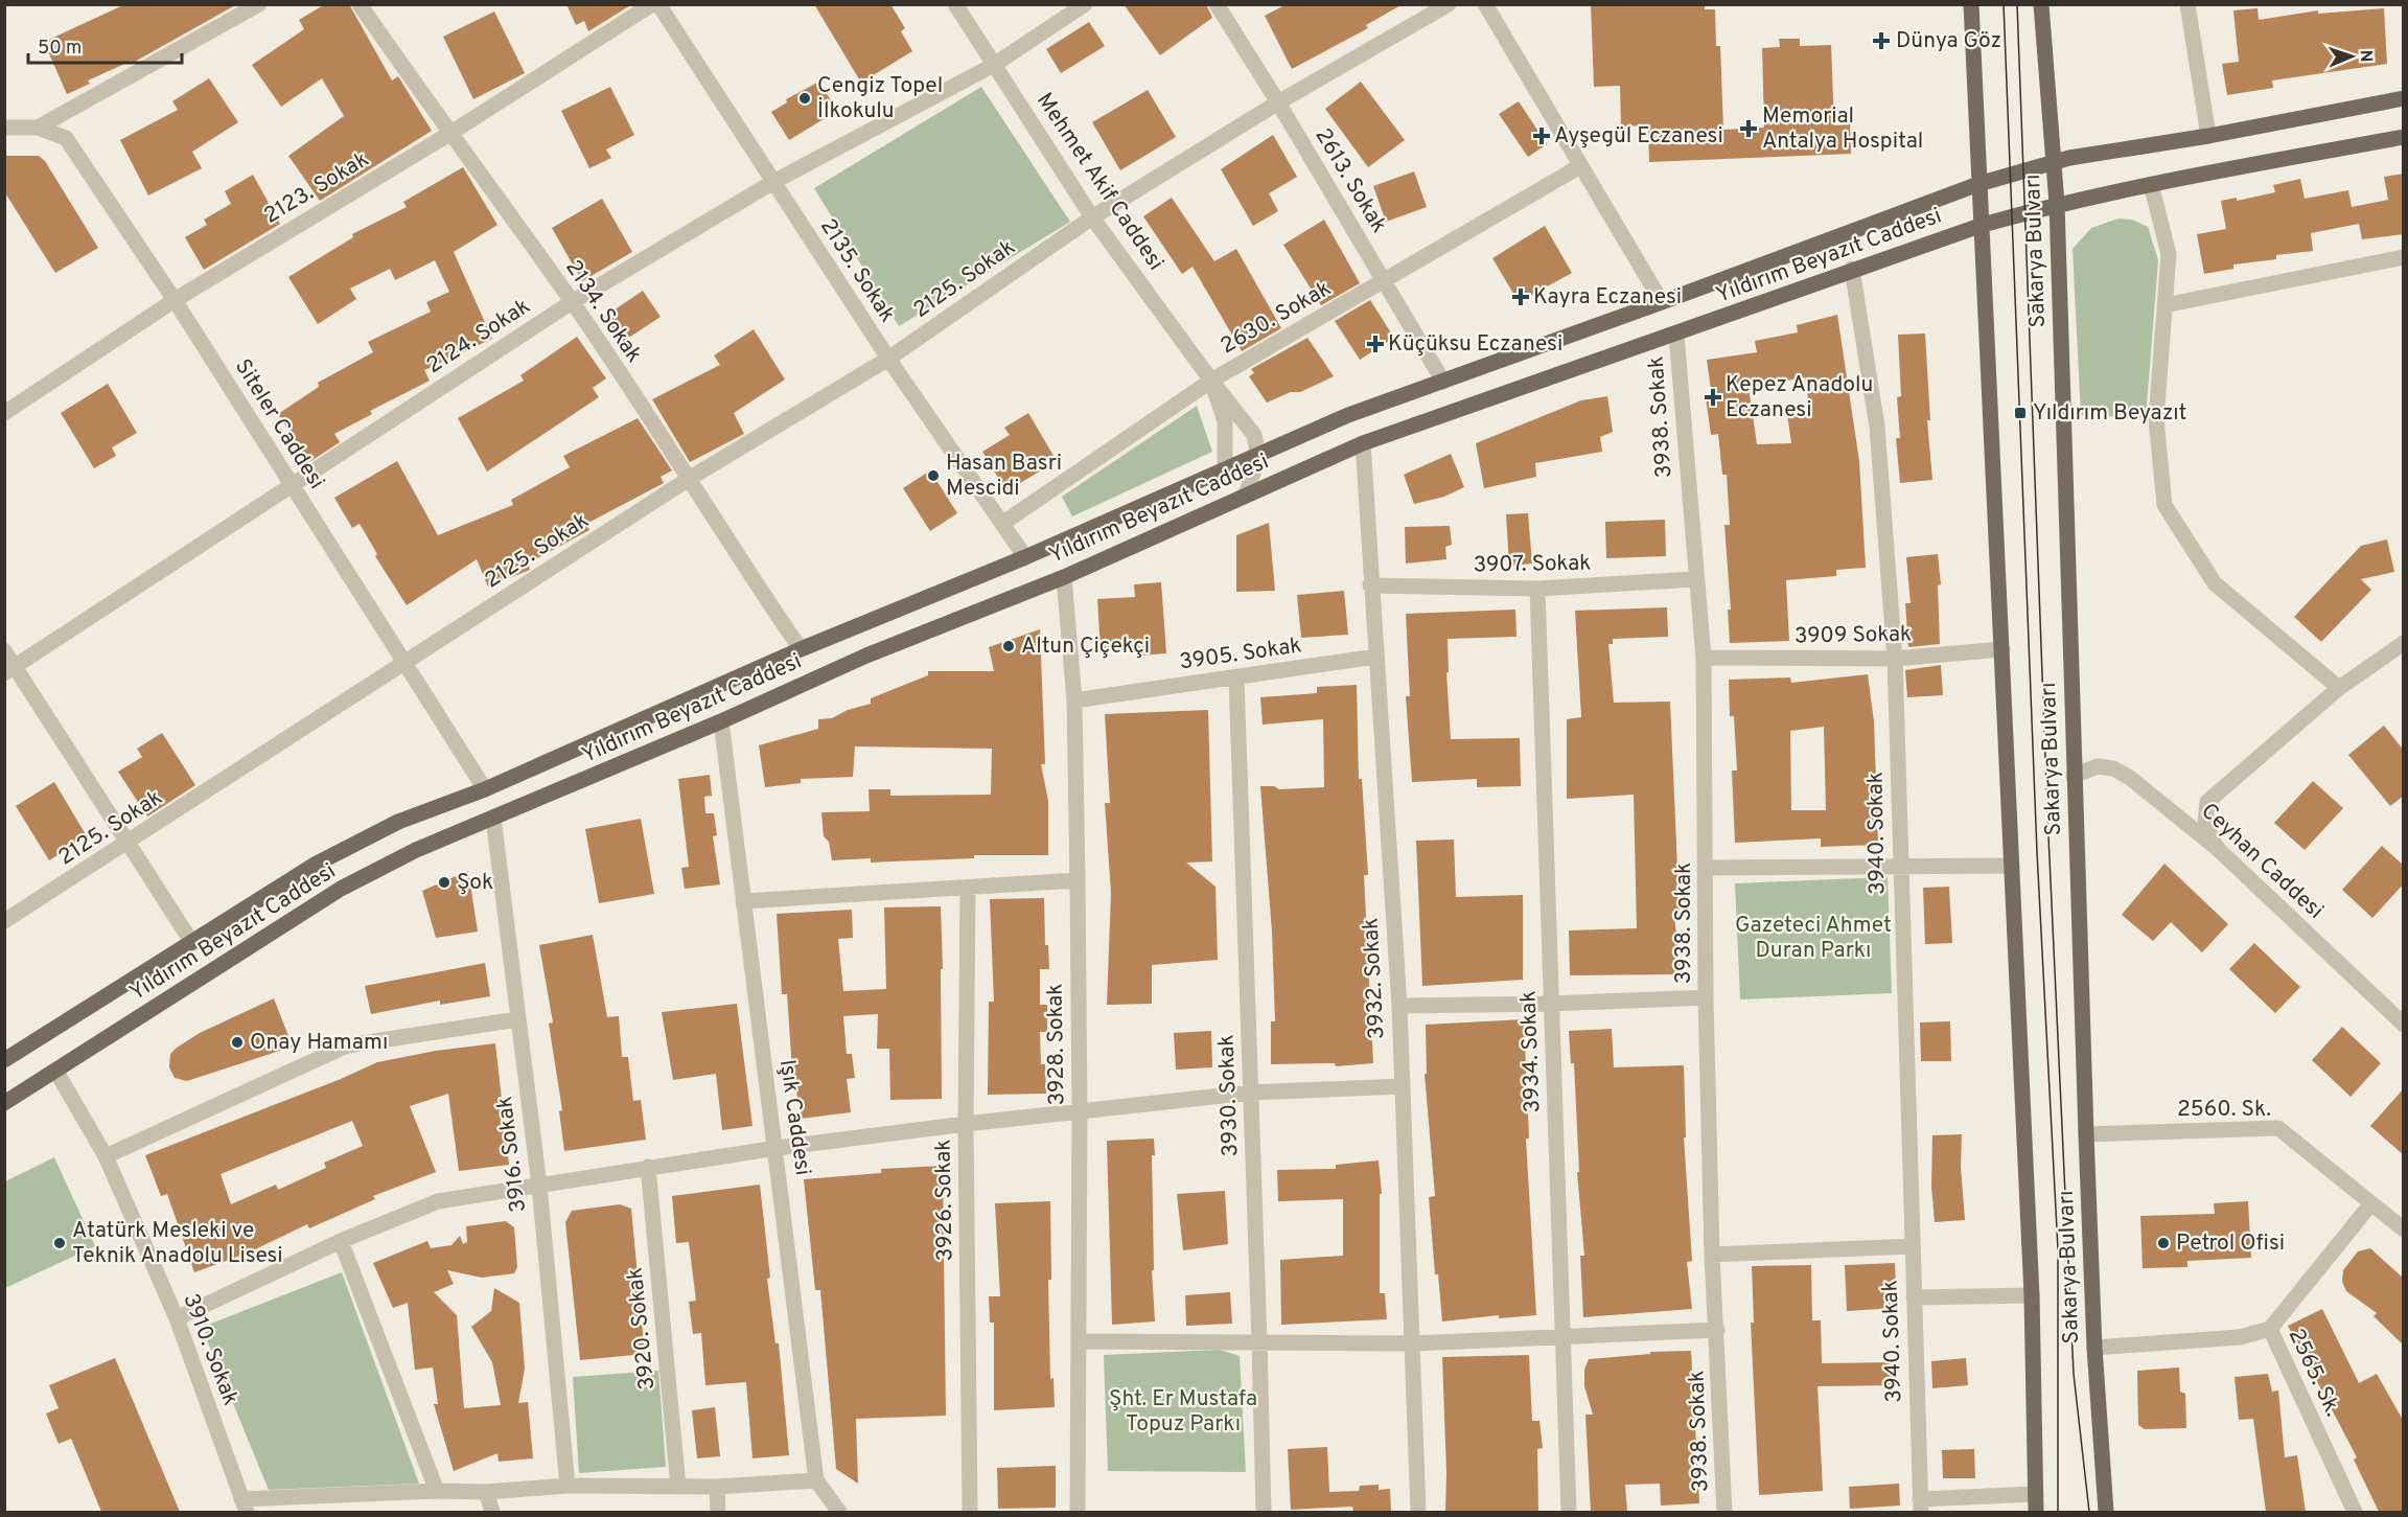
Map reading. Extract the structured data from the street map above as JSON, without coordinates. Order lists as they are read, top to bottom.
{
  "streets": {
    "main road": ["Sakarya Bulvarı", "Yıldırım Beyazıt Caddesi"],
    "street": [
      "2613. Sokak",
      "Mehmet Akif Caddesi",
      "2123. Sokak",
      "2135. Sokak",
      "2125. Sokak",
      "2134. Sokak",
      "2630. Sokak",
      "2124. Sokak",
      "3938. Sokak",
      "Siteler Caddesi",
      "3907. Sokak",
      "3909 Sokak",
      "3905. Sokak",
      "3940. Sokak",
      "Ceyhan Caddesi",
      "3932. Sokak",
      "3928. Sokak",
      "3934. Sokak",
      "3930. Sokak",
      "2560. Sk.",
      "Işık Caddesi",
      "3916. Sokak",
      "3926. Sokak",
      "3920. Sokak",
      "3910. Sokak",
      "2565. Sk."
    ]
  },
  "crossings": [
    ["2613. Sokak", "Yıldırım Beyazıt Caddesi"],
    ["2613. Sokak", "2125. Sokak"],
    ["2613. Sokak", "2630. Sokak"],
    ["Mehmet Akif Caddesi", "Yıldırım Beyazıt Caddesi"],
    ["Mehmet Akif Caddesi", "2125. Sokak"],
    ["Mehmet Akif Caddesi", "2630. Sokak"],
    ["Mehmet Akif Caddesi", "2124. Sokak"],
    ["2123. Sokak", "2134. Sokak"],
    ["2123. Sokak", "Siteler Caddesi"],
    ["Sakarya Bulvarı", "Yıldırım Beyazıt Caddesi"],
    ["Sakarya Bulvarı", "3909 Sokak"],
    ["Sakarya Bulvarı", "Ceyhan Caddesi"],
    ["Sakarya Bulvarı", "2560. Sk."],
    ["Yıldırım Beyazıt Caddesi", "2135. Sokak"],
    ["Yıldırım Beyazıt Caddesi", "2134. Sokak"],
    ["Yıldırım Beyazıt Caddesi", "3938. Sokak"],
    ["Yıldırım Beyazıt Caddesi", "Siteler Caddesi"],
    ["Yıldırım Beyazıt Caddesi", "3940. Sokak"],
    ["Yıldırım Beyazıt Caddesi", "3932. Sokak"],
    ["Yıldırım Beyazıt Caddesi", "3928. Sokak"],
    ["Yıldırım Beyazıt Caddesi", "Işık Caddesi"],
    ["Yıldırım Beyazıt Caddesi", "3916. Sokak"],
    ["Yıldırım Beyazıt Caddesi", "3910. Sokak"],
    ["2135. Sokak", "2125. Sokak"],
    ["2135. Sokak", "2630. Sokak"],
    ["2135. Sokak", "2124. Sokak"],
    ["2125. Sokak", "2134. Sokak"],
    ["2125. Sokak", "Siteler Caddesi"],
    ["2134. Sokak", "2124. Sokak"],
    ["2124. Sokak", "Siteler Caddesi"],
    ["3938. Sokak", "3907. Sokak"],
    ["3938. Sokak", "3909 Sokak"],
    ["3907. Sokak", "3932. Sokak"],
    ["3907. Sokak", "3934. Sokak"],
    ["3909 Sokak", "3940. Sokak"],
    ["3905. Sokak", "3932. Sokak"],
    ["3905. Sokak", "3928. Sokak"],
    ["3905. Sokak", "3930. Sokak"],
    ["2560. Sk.", "2565. Sk."]
  ],
  "parks": ["Gazeteci Ahmet Duran Parkı", "Şht. Er Mustafa Topuz Parkı"],
  "places": {
    "health": [
      "Dünya Göz",
      "Memorial Antalya Hospital",
      "Ayşegül Eczanesi",
      "Kayra Eczanesi",
      "Küçüksu Eczanesi",
      "Kepez Anadolu Eczanesi"
    ],
    "other": [
      "Cengiz Topel İlkokulu",
      "Hasan Basri Mescidi",
      "Altun Çiçekçi",
      "Şok",
      "Onay Hamamı",
      "Atatürk Mesleki ve Teknik Anadolu Lisesi",
      "Petrol Ofisi"
    ],
    "transit": ["Yıldırım Beyazıt"]
  },
  "scale_bar": "50 m",
  "north": "right"
}
